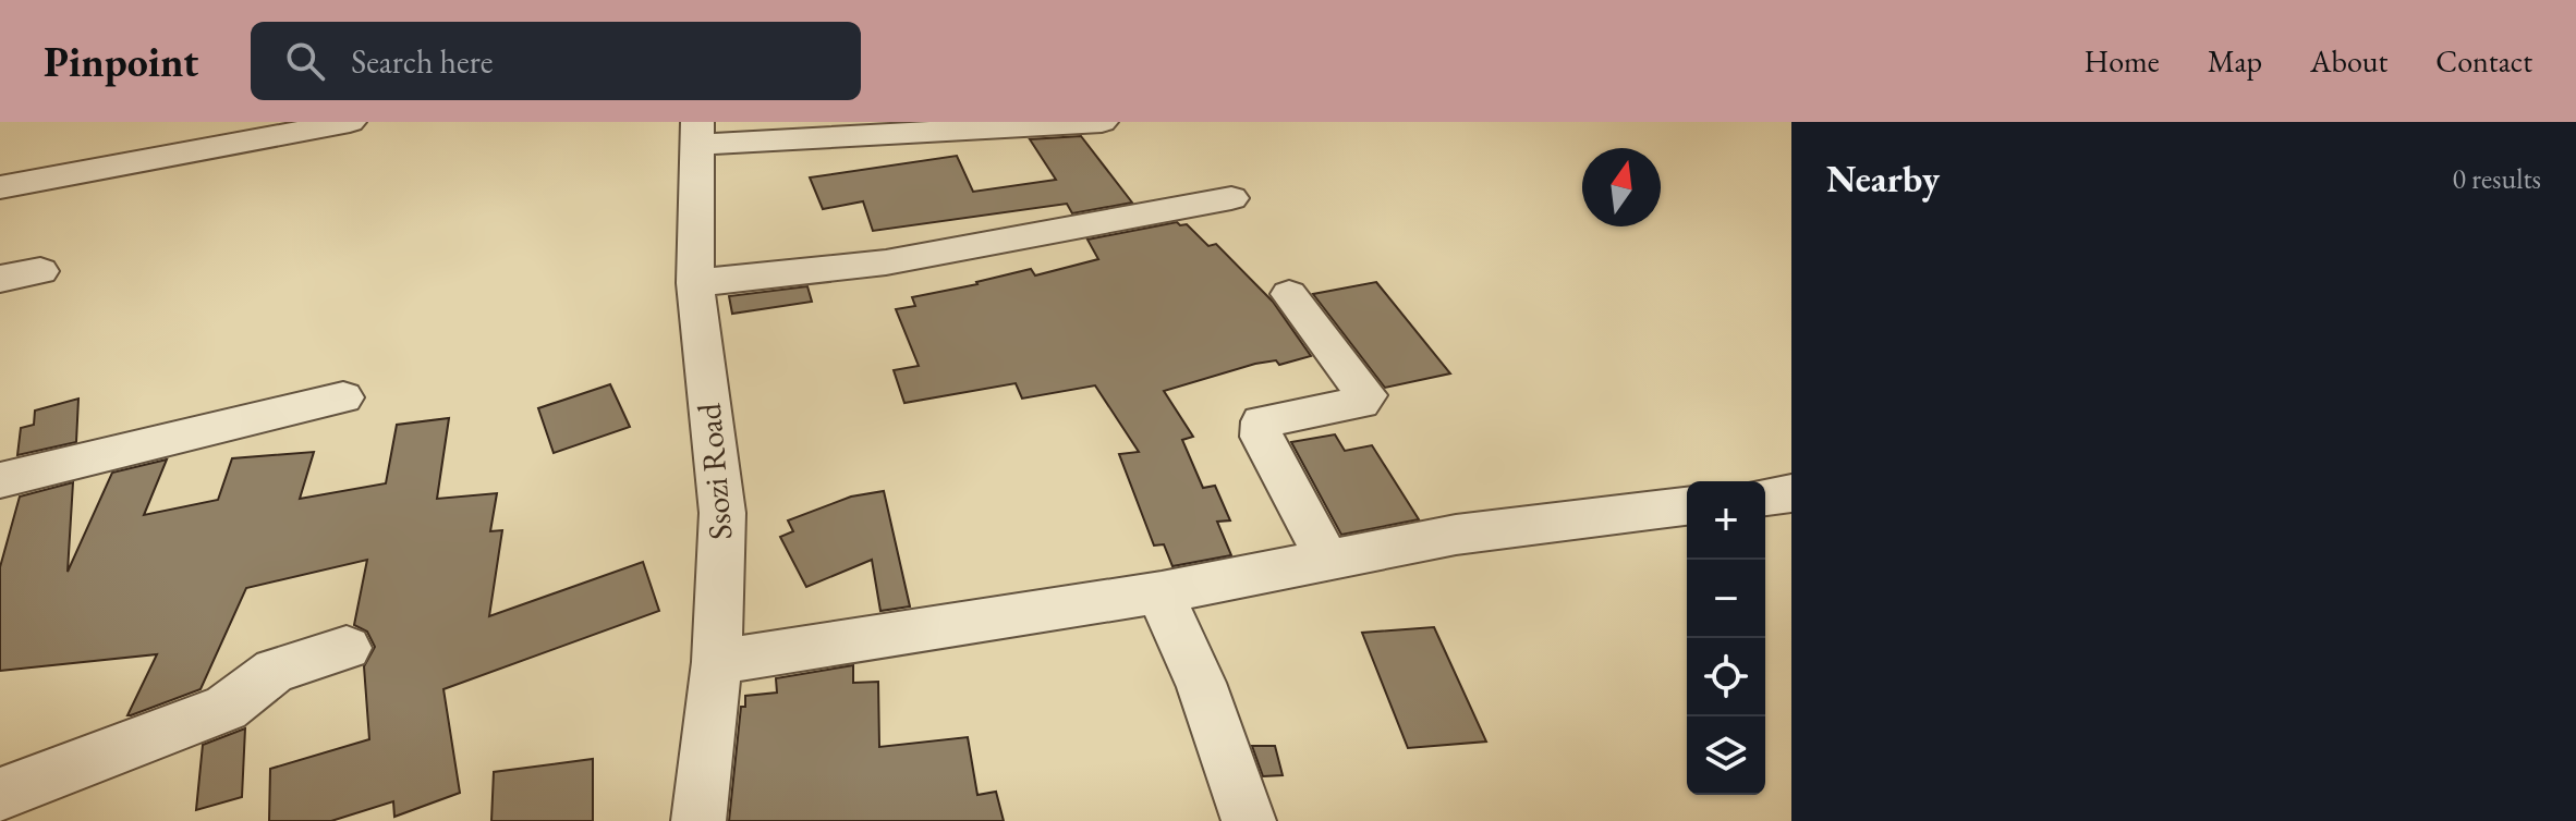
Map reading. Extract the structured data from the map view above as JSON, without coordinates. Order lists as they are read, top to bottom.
{
  "streets": {
    "street": ["Ssozi Road"]
  },
  "north": "top",
  "page": {
    "header": "Pinpoint",
    "search": "Search here",
    "nav": [
      "Home",
      "Map",
      "About",
      "Contact"
    ],
    "heading": ["Nearby", "0 results"],
    "map_buttons": ["+", "−"]
  }
}
